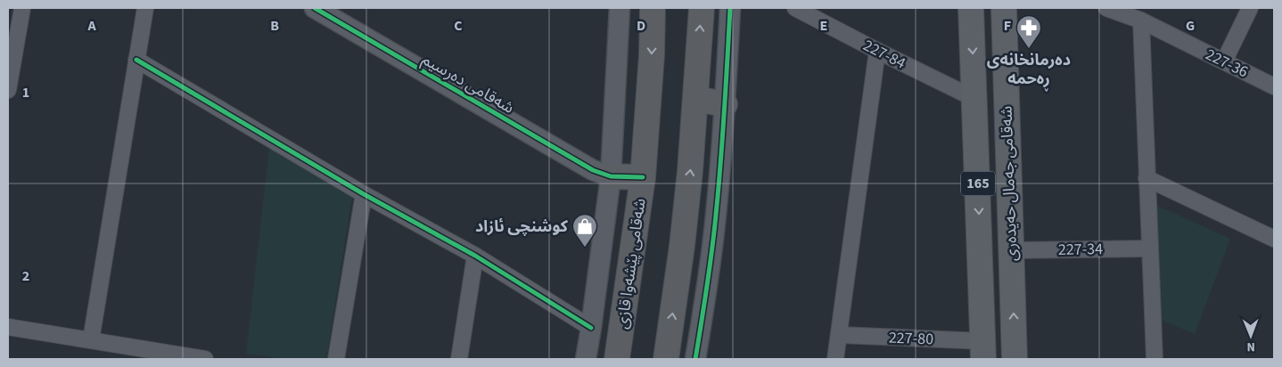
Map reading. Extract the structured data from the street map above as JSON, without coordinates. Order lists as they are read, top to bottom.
{
  "streets": {
    "highway": ["شەقامی پێشەوا قازی"],
    "main road": ["165", "شەقامی جەمال حەیدەری"],
    "street": [
      "227-84",
      "227-36",
      "شەقامی دەرسیم",
      "227-34",
      "227-80"
    ]
  },
  "crossings": [
    ["227-84", "شەقامی جەمال حەیدەری"],
    ["شەقامی جەمال حەیدەری", "227-34"],
    ["شەقامی جەمال حەیدەری", "227-80"]
  ],
  "places": {
    "pharmacy": ["دەرمانخانەی ڕەحمە"],
    "shop": ["کوشنچی ئازاد"]
  },
  "north": "bottom",
  "grid": {
    "columns": [
      "A",
      "B",
      "C",
      "D",
      "E",
      "F",
      "G"
    ],
    "rows": ["1", "2"]
  }
}
